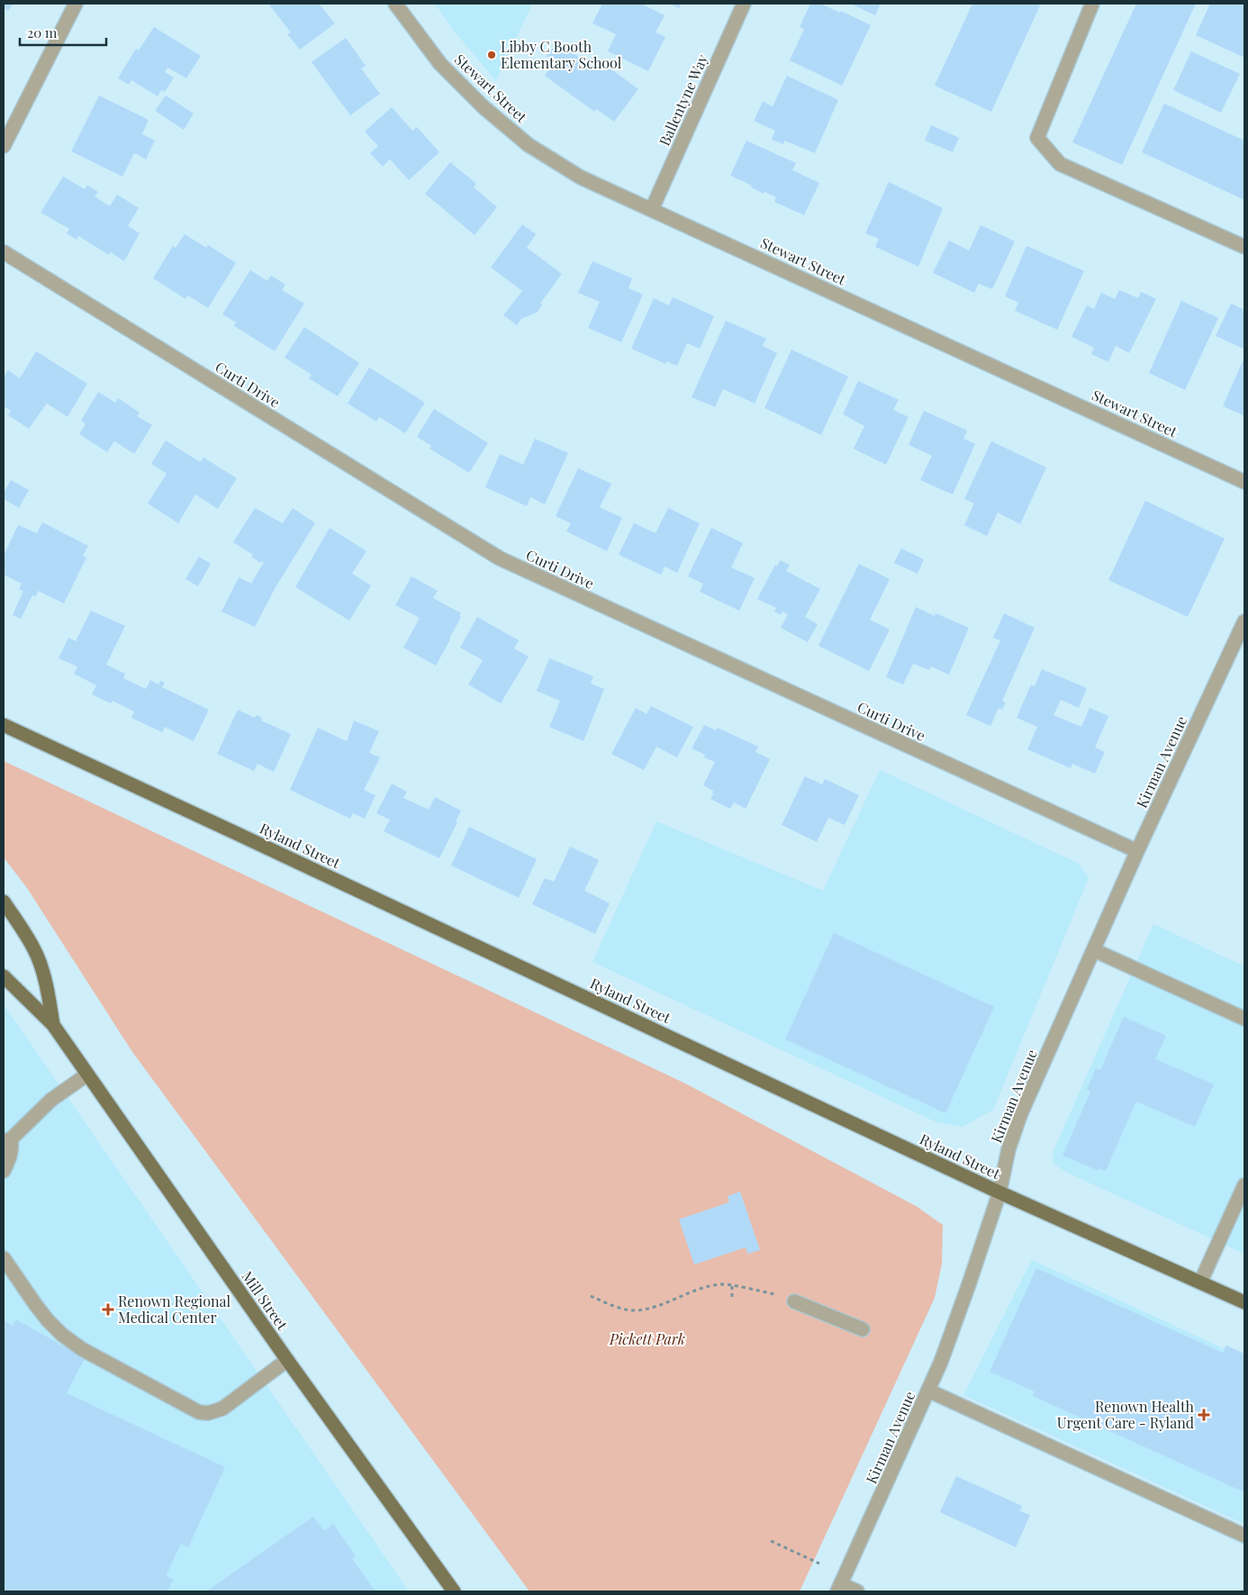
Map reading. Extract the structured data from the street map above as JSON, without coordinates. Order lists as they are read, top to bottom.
{
  "streets": {
    "main road": ["Ryland Street", "Mill Street"],
    "street": [
      "Stewart Street",
      "Ballentyne Way",
      "Curti Drive",
      "Kirman Avenue"
    ]
  },
  "crossings": [
    ["Stewart Street", "Ballentyne Way"],
    ["Curti Drive", "Kirman Avenue"],
    ["Kirman Avenue", "Ryland Street"]
  ],
  "parks": ["Pickett Park"],
  "places": {
    "other": ["Libby C Booth Elementary School"],
    "health": ["Renown Regional Medical Center", "Renown Health Urgent Care - Ryland"]
  },
  "scale_bar": "20 m"
}
